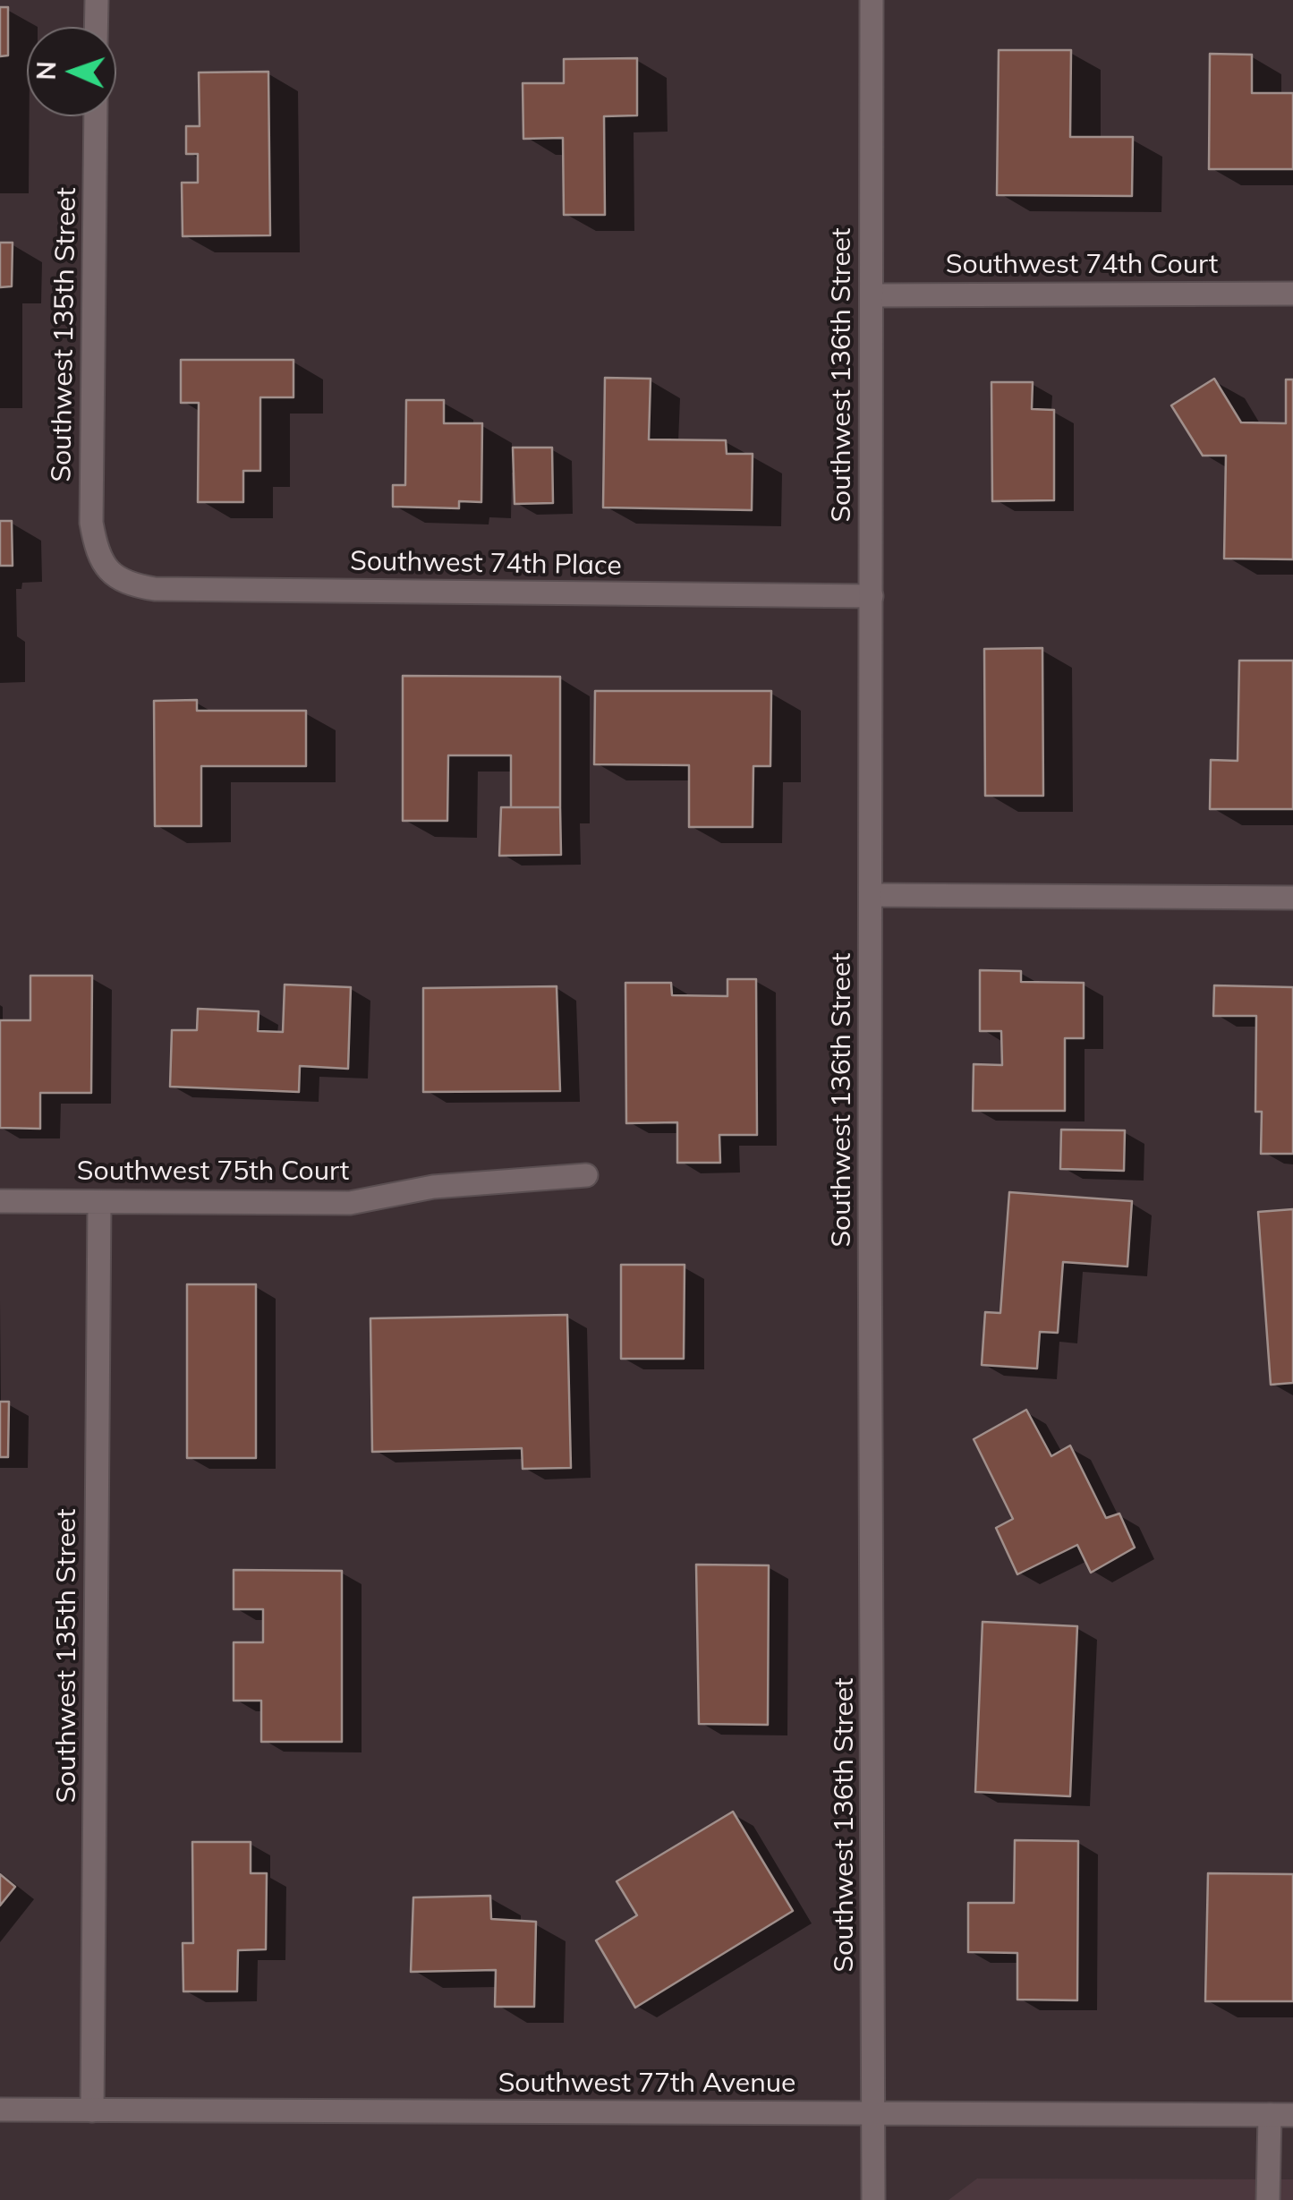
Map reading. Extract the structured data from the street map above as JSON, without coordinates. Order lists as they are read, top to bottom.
{
  "streets": {
    "street": [
      "Southwest 74th Court",
      "Southwest 135th Street",
      "Southwest 136th Street",
      "Southwest 74th Place",
      "Southwest 75th Court",
      "Southwest 77th Avenue"
    ]
  },
  "crossings": [
    ["Southwest 74th Court", "Southwest 136th Street"],
    ["Southwest 135th Street", "Southwest 74th Place"],
    ["Southwest 135th Street", "Southwest 75th Court"],
    ["Southwest 135th Street", "Southwest 77th Avenue"],
    ["Southwest 136th Street", "Southwest 74th Place"],
    ["Southwest 136th Street", "Southwest 77th Avenue"]
  ],
  "north": "left"
}
